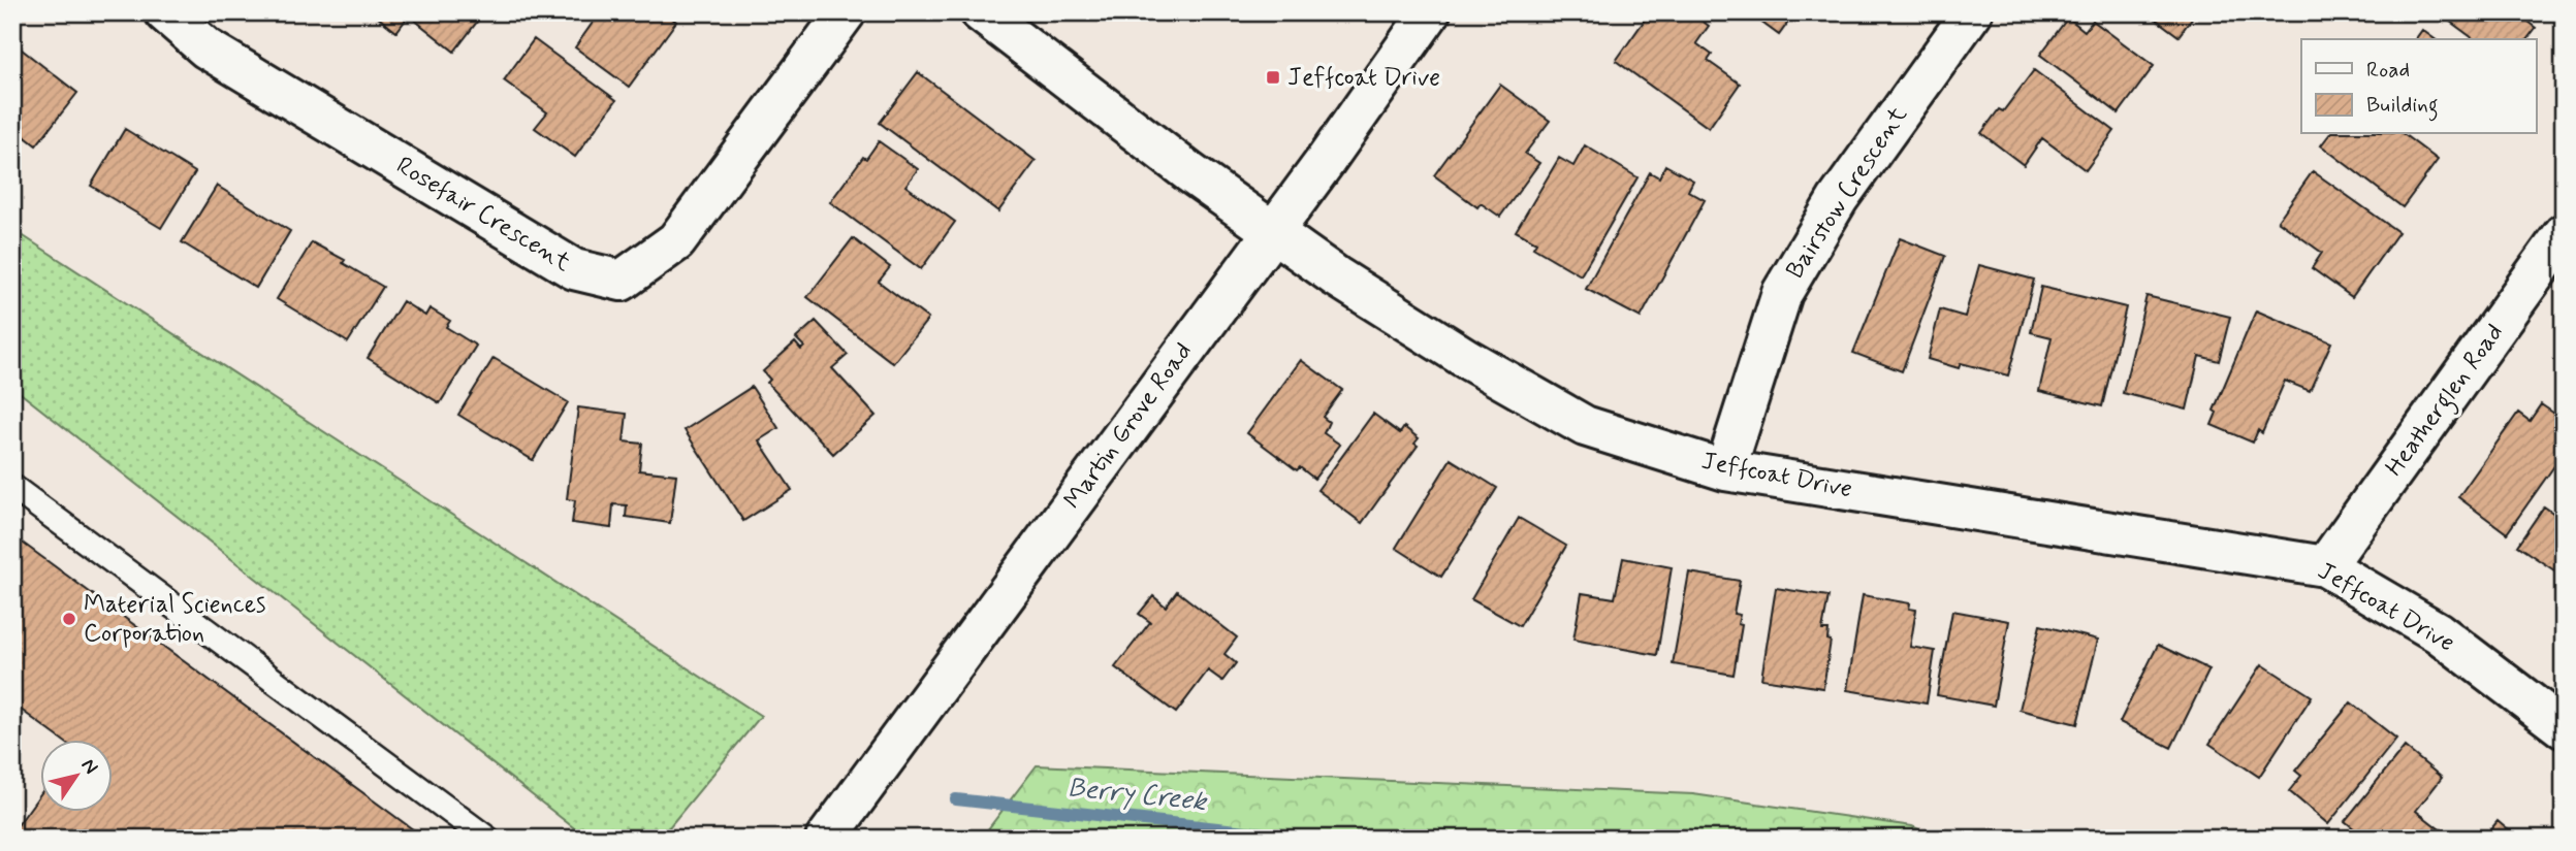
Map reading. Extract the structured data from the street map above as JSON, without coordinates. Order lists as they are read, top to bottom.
{
  "streets": {
    "street": [
      "Bairstow Crescent",
      "Rosefair Crescent",
      "Heatherglen Road",
      "Martin Grove Road",
      "Jeffcoat Drive"
    ]
  },
  "crossings": [
    ["Bairstow Crescent", "Jeffcoat Drive"],
    ["Heatherglen Road", "Jeffcoat Drive"],
    ["Martin Grove Road", "Jeffcoat Drive"]
  ],
  "water": ["Berry Creek"],
  "places": {
    "transit": ["Jeffcoat Drive"],
    "other": ["Material Sciences Corporation"]
  },
  "legend": ["Road", "Building"],
  "north": "top right"
}
